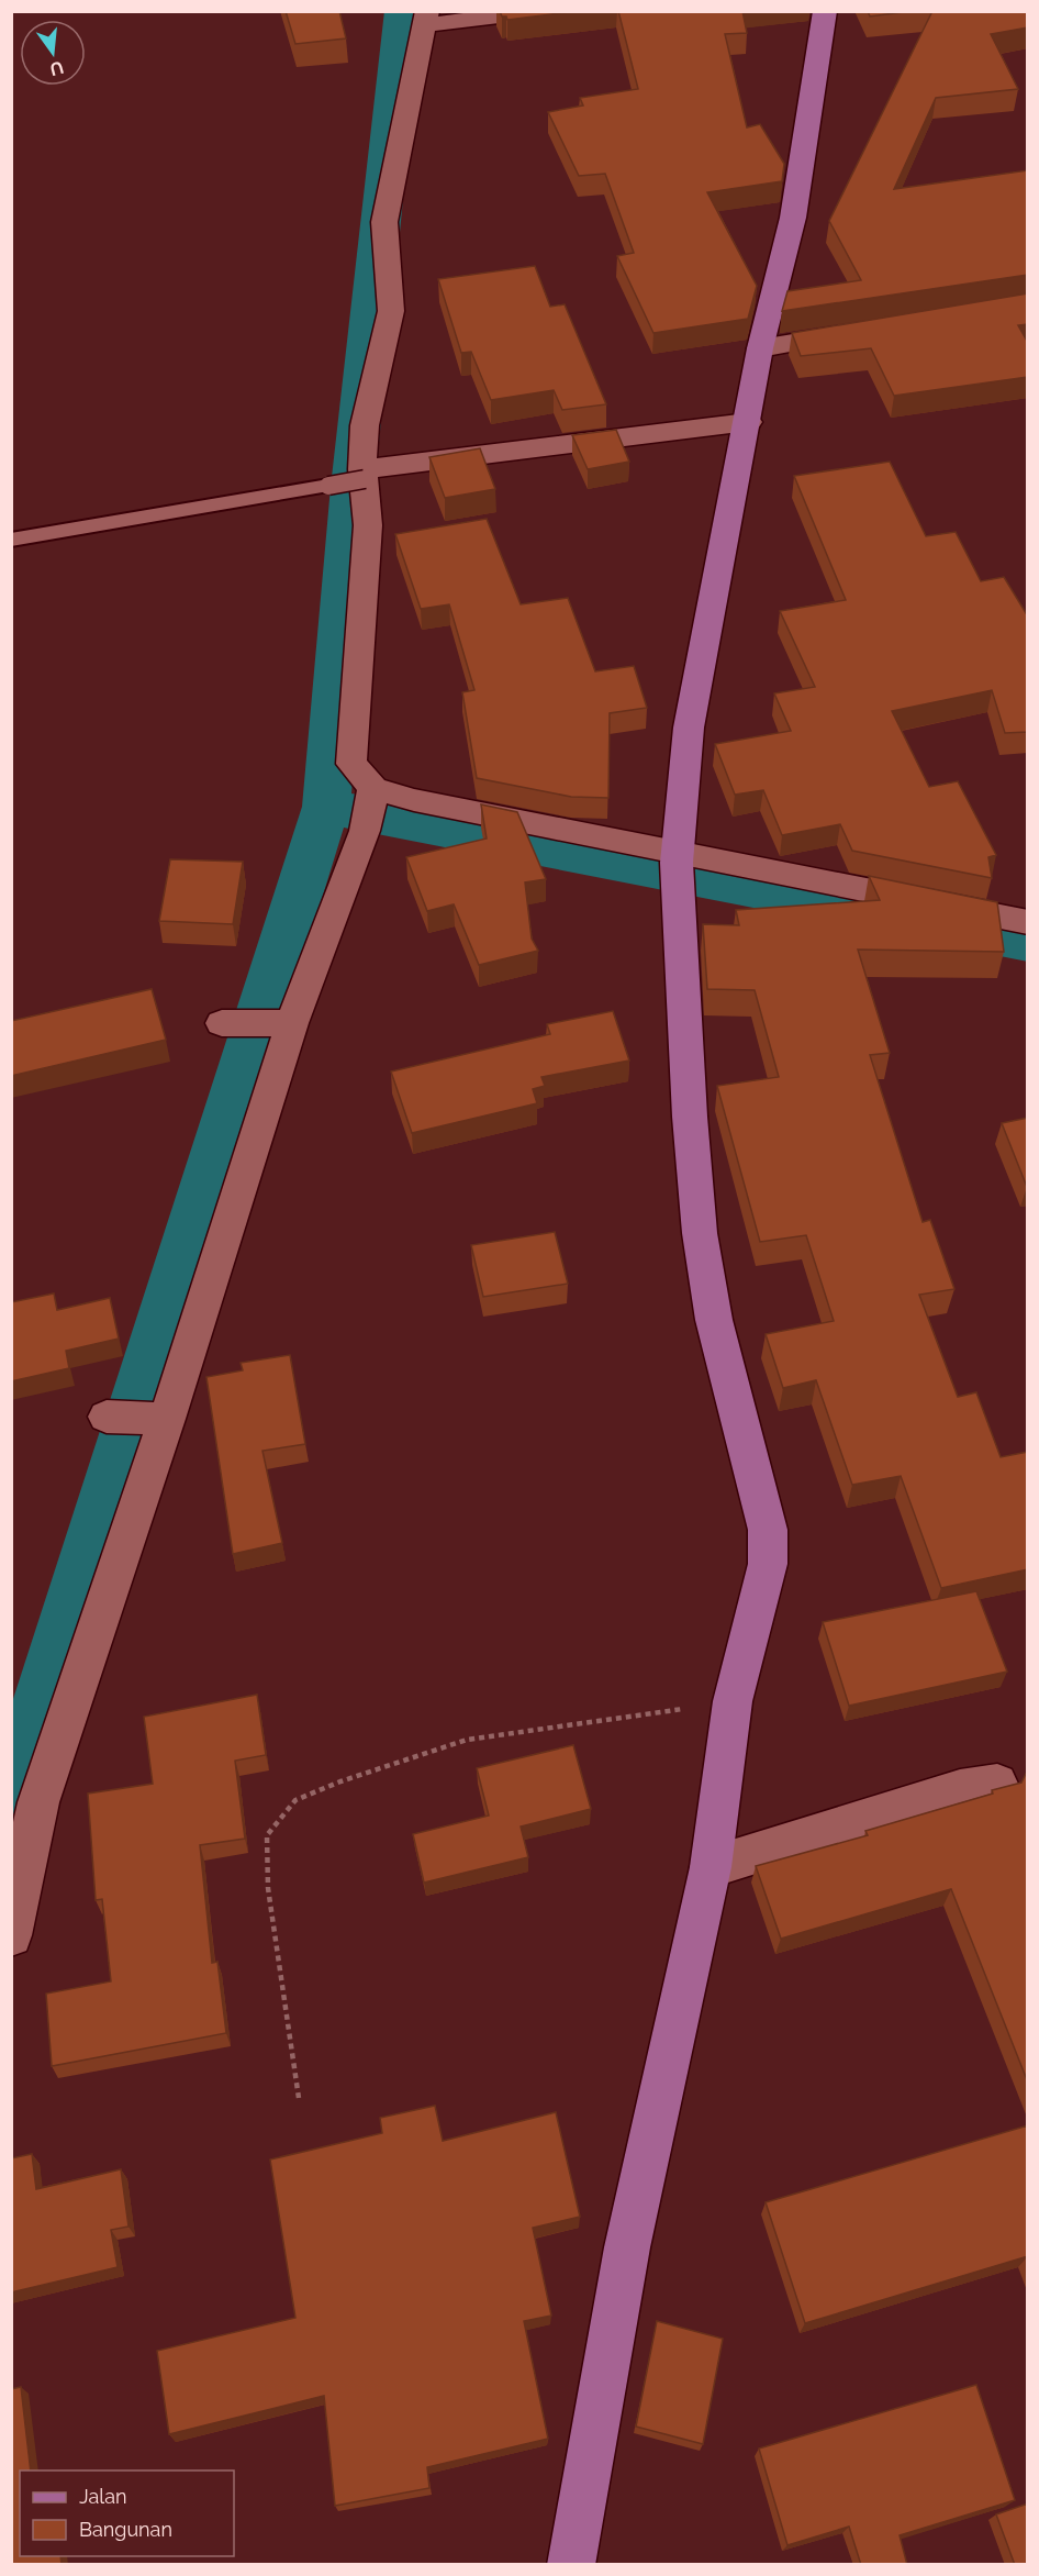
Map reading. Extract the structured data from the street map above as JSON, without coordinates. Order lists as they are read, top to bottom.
{
  "legend": ["Jalan", "Bangunan"],
  "north": "bottom"
}
